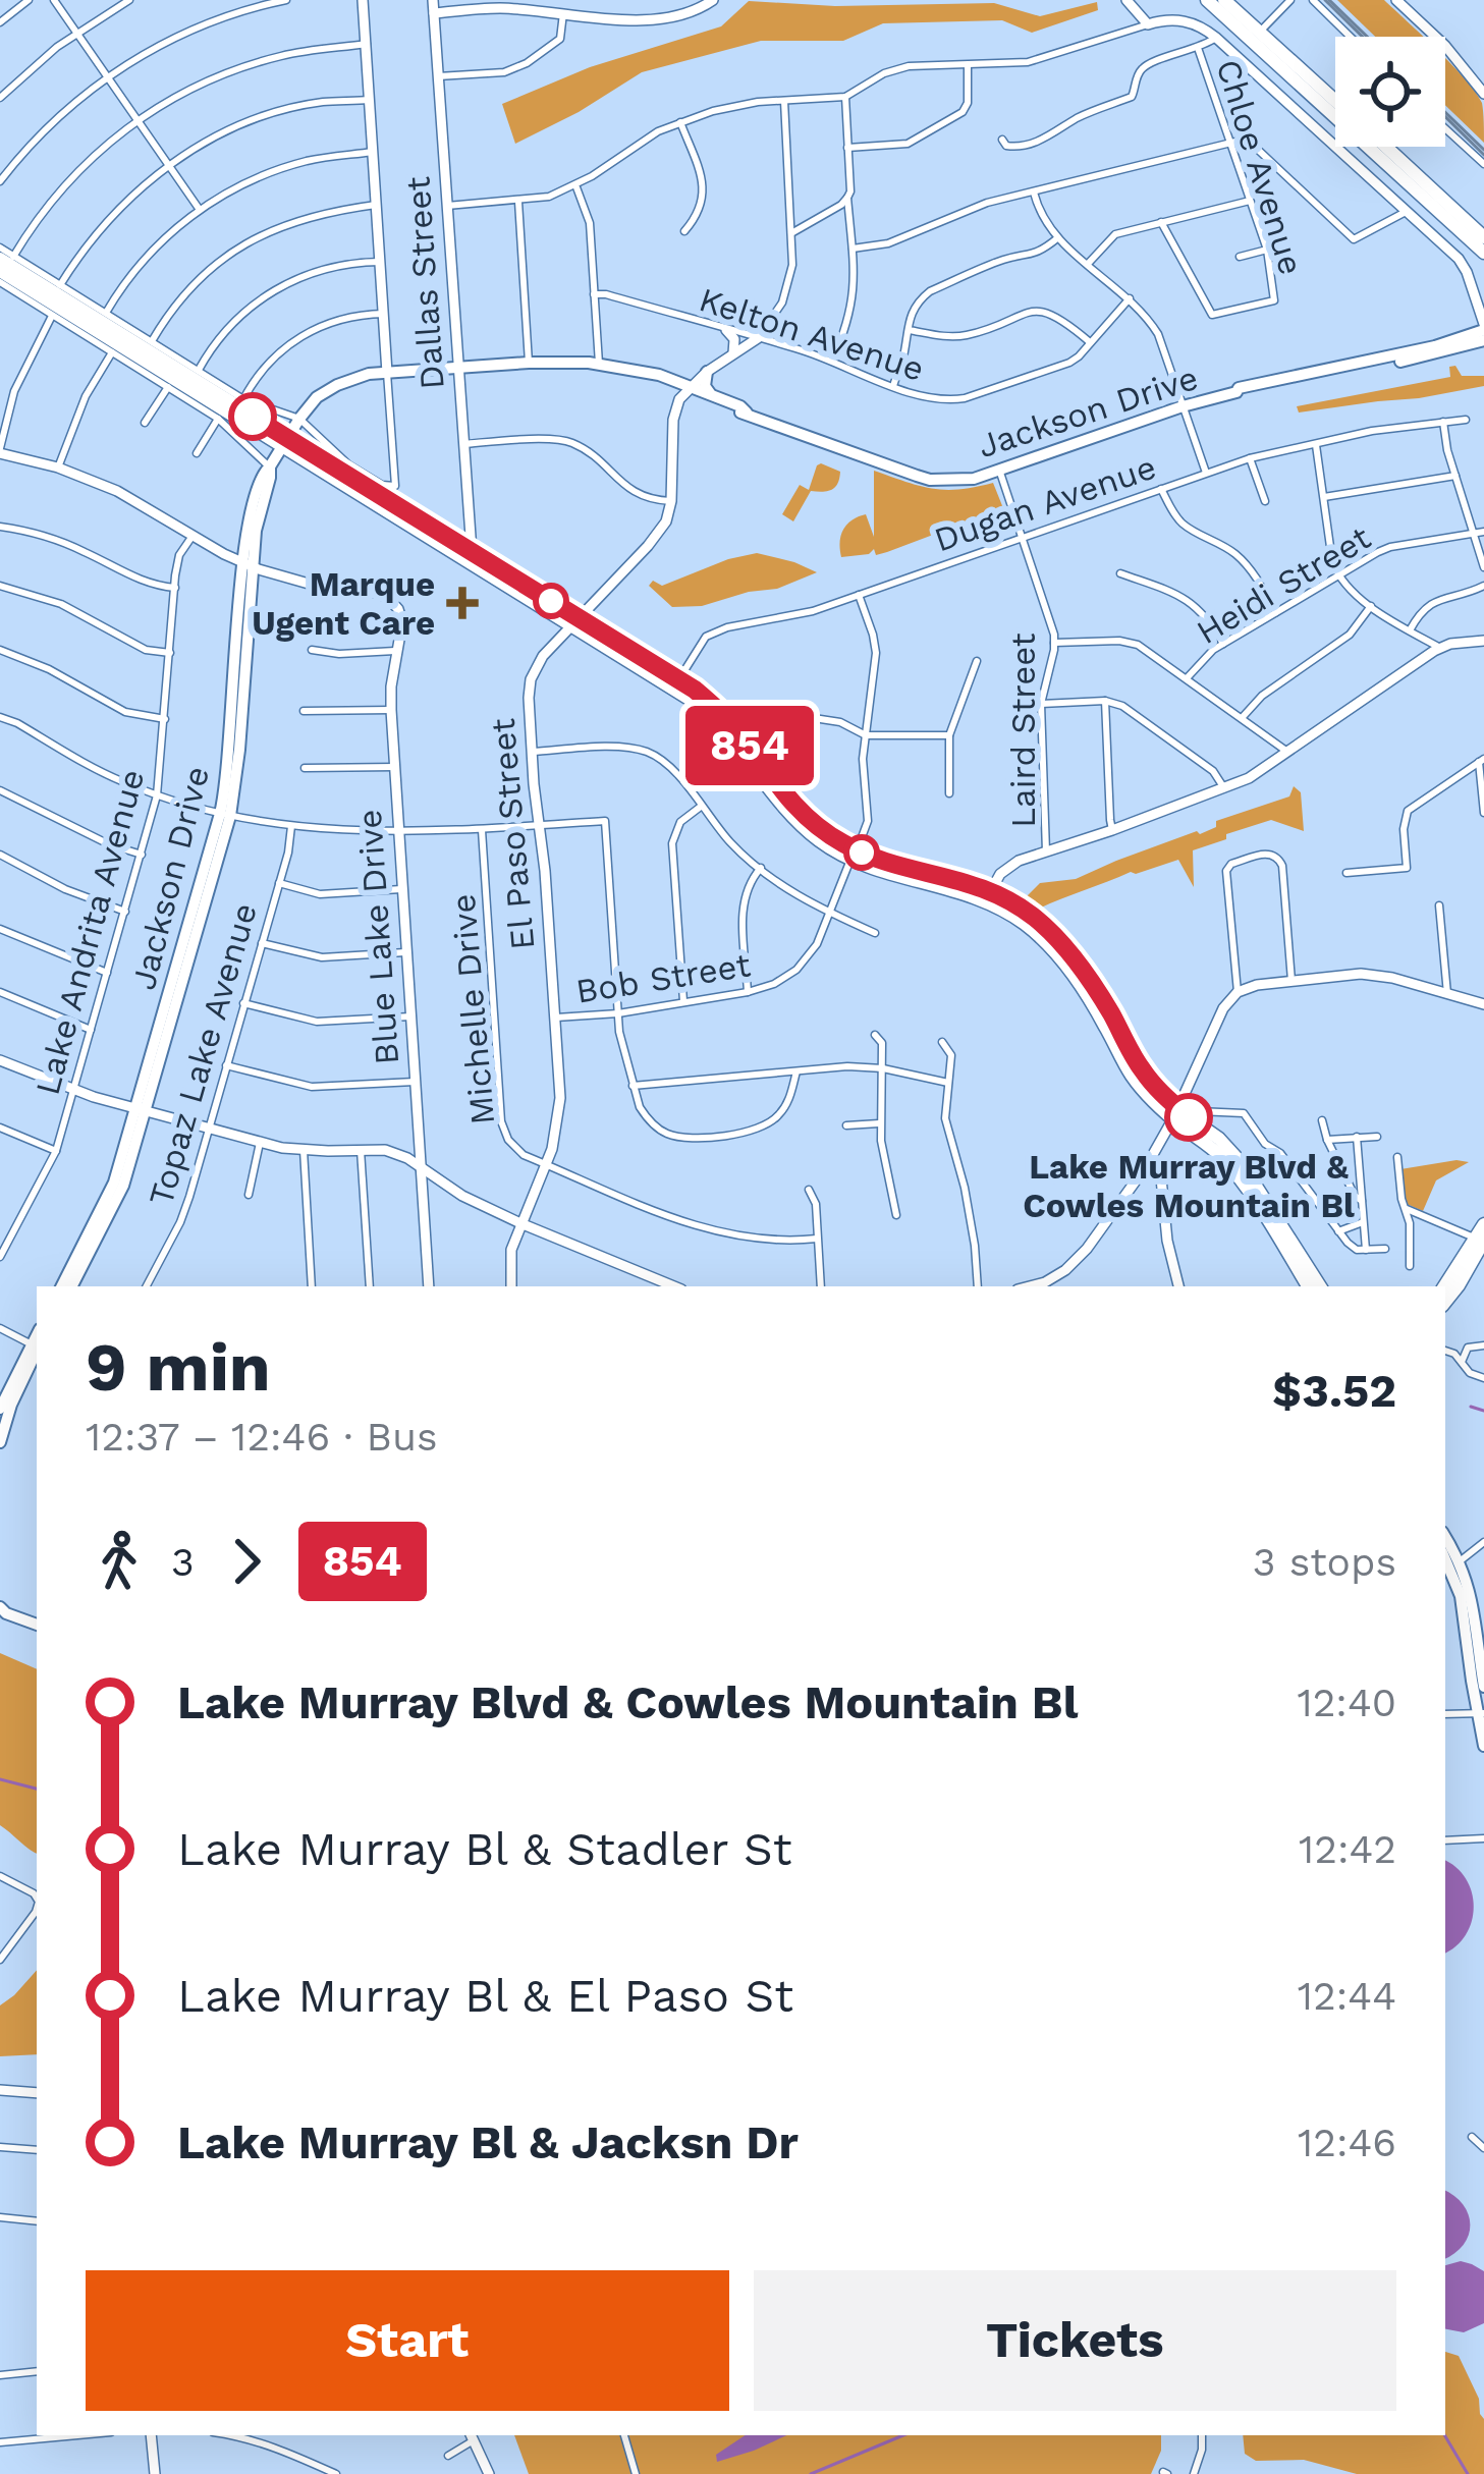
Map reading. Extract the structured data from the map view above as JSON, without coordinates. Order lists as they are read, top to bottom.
{
  "streets": {
    "main road": ["Jackson Drive"],
    "street": [
      "Chloe Avenue",
      "Dallas Street",
      "Kelton Avenue",
      "Dugan Avenue",
      "Heidi Street",
      "Laird Street",
      "El Paso Street",
      "Lake Andrita Avenue",
      "Blue Lake Drive",
      "Bob Street",
      "Michelle Drive",
      "Topaz Lake Avenue"
    ]
  },
  "crossings": [
    ["Dallas Street", "Jackson Drive"],
    ["Jackson Drive", "Laird Street"],
    ["Jackson Drive", "El Paso Street"],
    ["Jackson Drive", "Blue Lake Drive"],
    ["Dugan Avenue", "Laird Street"],
    ["Dugan Avenue", "Bob Street"],
    ["El Paso Street", "Bob Street"],
    ["El Paso Street", "Michelle Drive"]
  ],
  "places": {
    "health": ["Marque Ugent Care"],
    "other": ["Lake Murray Blvd & Cowles Mountain Bl"]
  },
  "lines": ["bus line 854"],
  "page": {
    "on_map": "854",
    "heading": ["9 min", "12:37 – 12:46 · Bus", "$3.52"],
    "legs": ["3", "854", "3 stops"],
    "list": [
      {
        "name": "Lake Murray Blvd & Cowles Mountain Bl",
        "value": "12:40"
      },
      {
        "name": "Lake Murray Bl & Stadler St",
        "value": "12:42"
      },
      {
        "name": "Lake Murray Bl & El Paso St",
        "value": "12:44"
      },
      {
        "name": "Lake Murray Bl & Jacksn Dr",
        "value": "12:46"
      }
    ],
    "buttons": ["Start", "Tickets"]
  }
}
